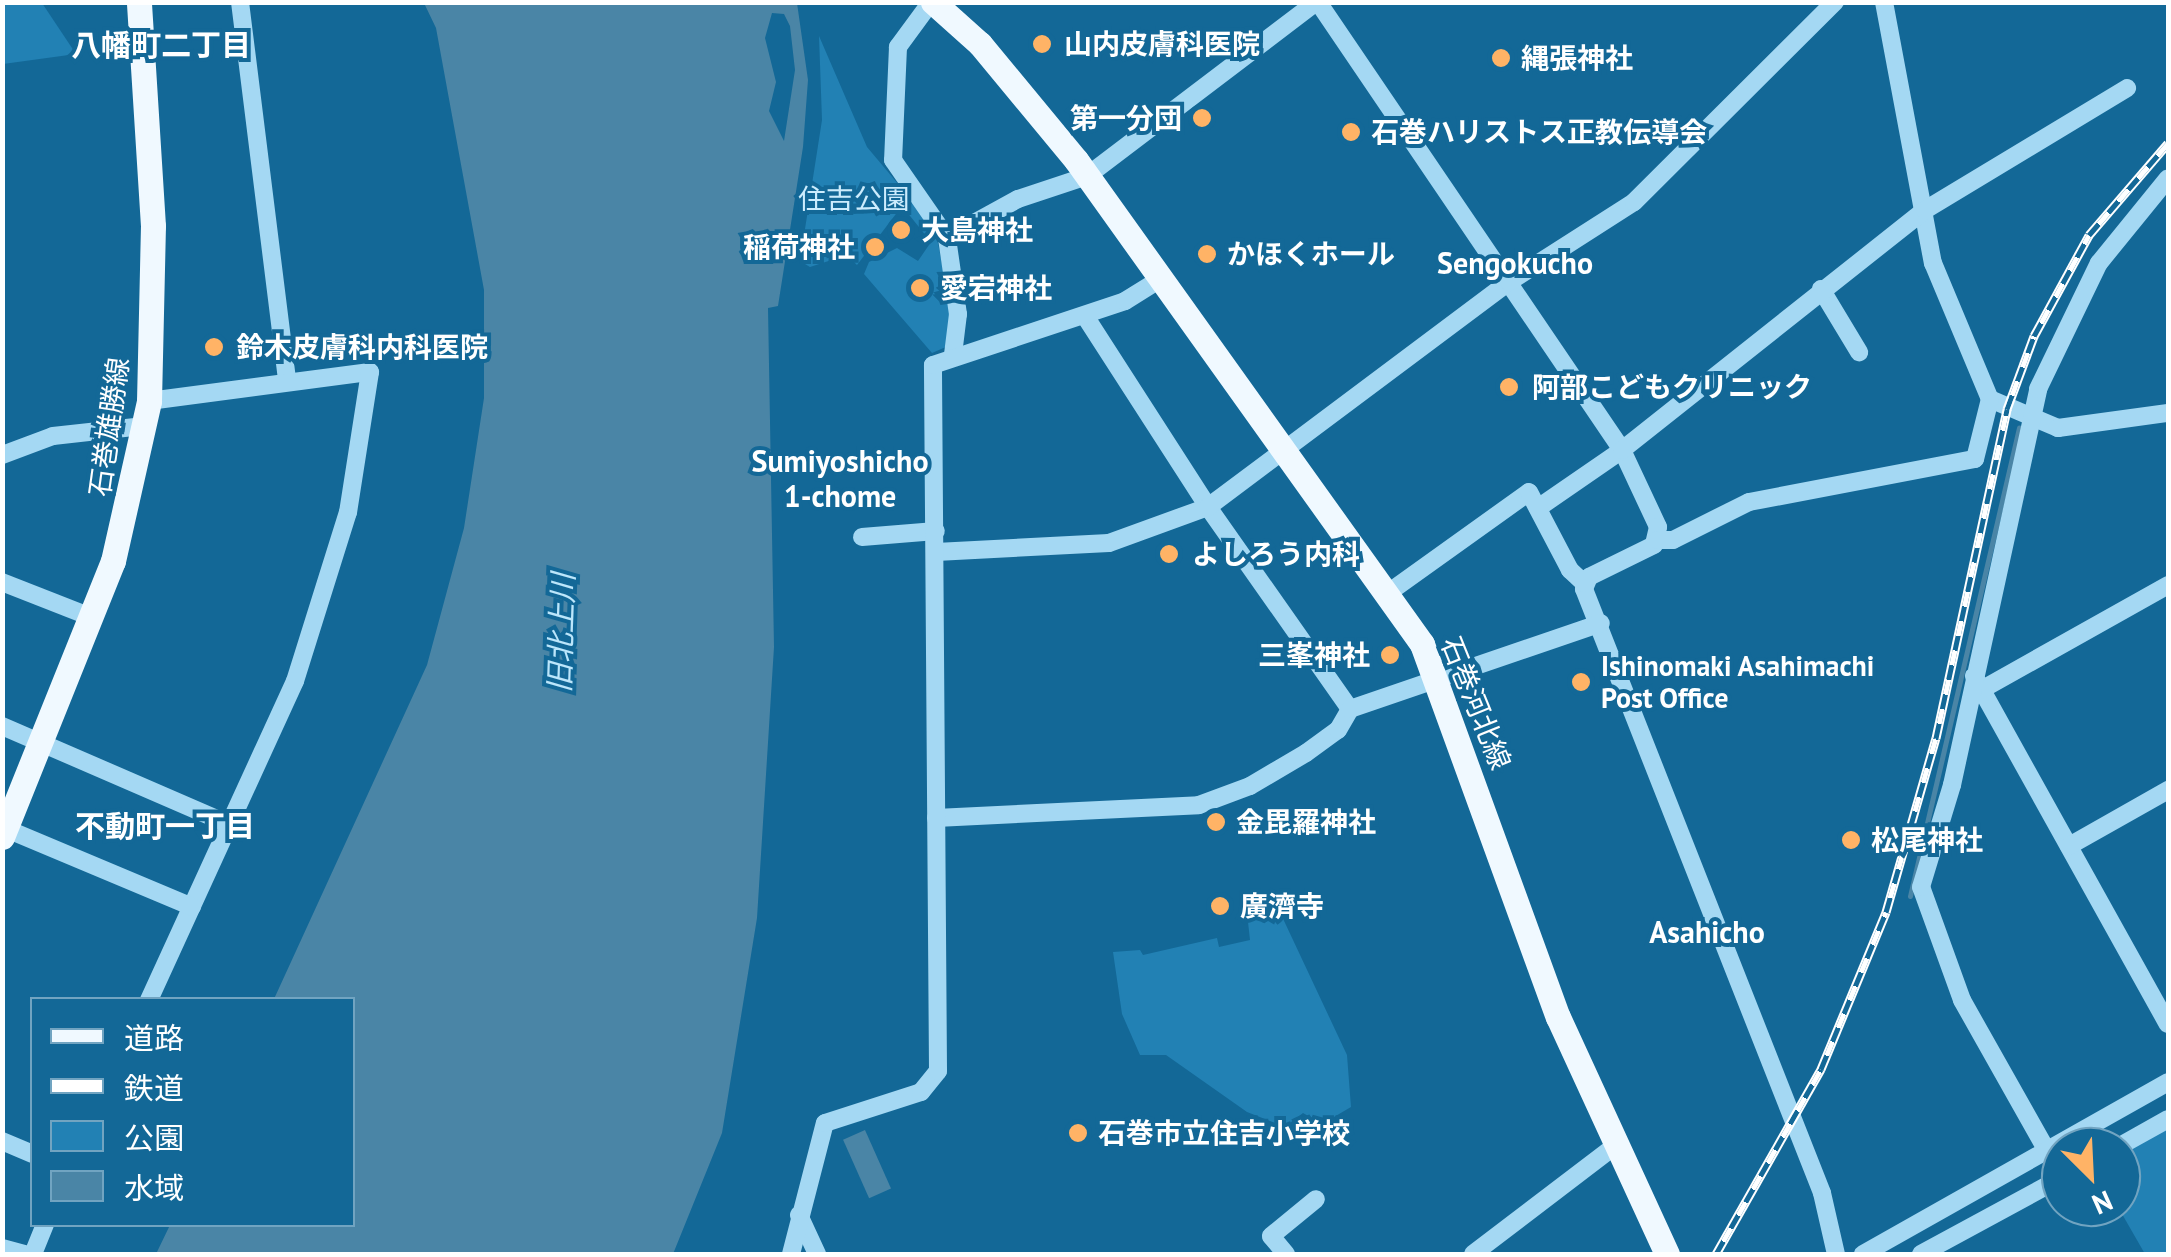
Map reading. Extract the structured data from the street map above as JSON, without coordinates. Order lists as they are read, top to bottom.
{
  "streets": {
    "main road": ["石巻雄勝線", "石巻河北線"]
  },
  "districts": [
    "八幡町二丁目",
    "Sengokucho",
    "Sumiyoshicho 1-chome",
    "不動町一丁目",
    "Asahicho"
  ],
  "water": ["旧北上川"],
  "parks": ["住吉公園"],
  "places": [
    "山内皮膚科医院",
    "縄張神社",
    "第一分団",
    "石巻ハリストス正教伝導会",
    "大島神社",
    "稲荷神社",
    "かほくホール",
    "愛宕神社",
    "鈴木皮膚科内科医院",
    "阿部こどもクリニック",
    "よしろう内科",
    "三峯神社",
    "Ishinomaki Asahimachi Post Office",
    "金毘羅神社",
    "松尾神社",
    "廣濟寺",
    "石巻市立住吉小学校"
  ],
  "legend": [
    "道路",
    "鉄道",
    "公園",
    "水域"
  ],
  "north": "bottom right"
}
